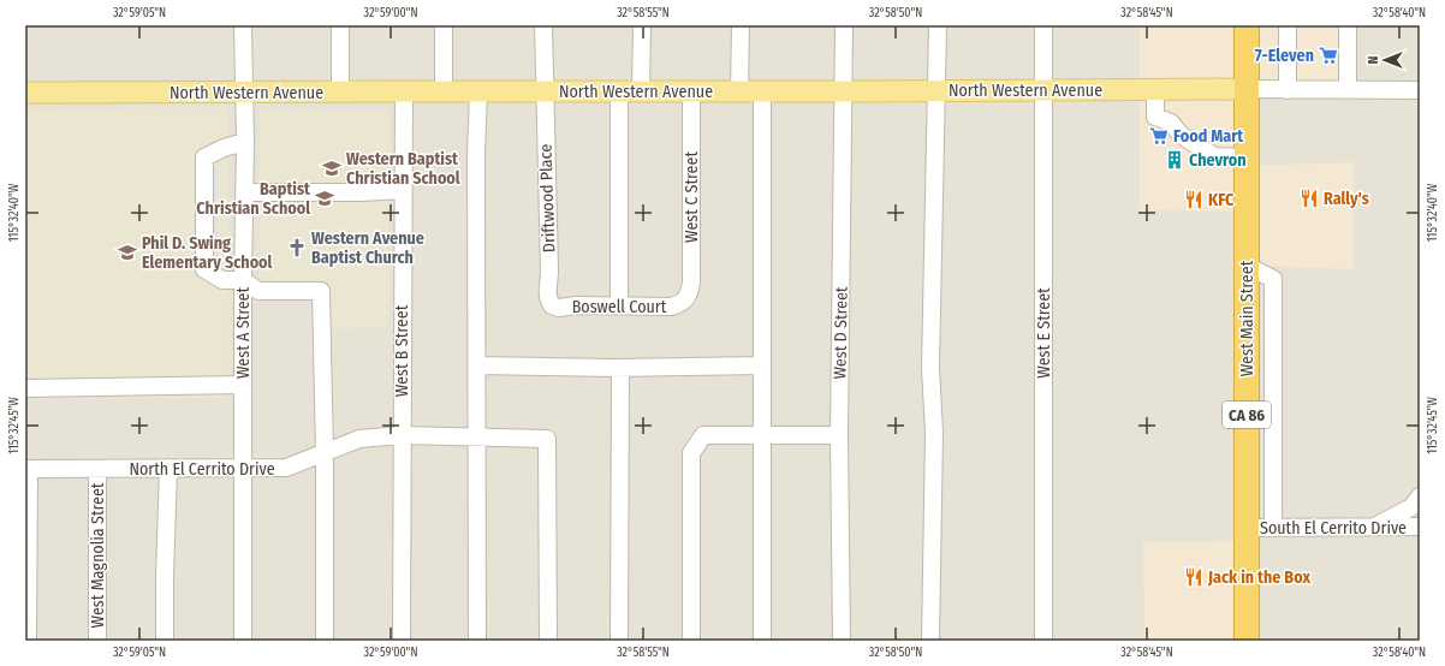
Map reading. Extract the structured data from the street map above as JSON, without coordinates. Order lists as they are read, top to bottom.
{
  "streets": {
    "highway": ["West Main Street", "CA 86"],
    "main road": ["North Western Avenue"],
    "street": [
      "West C Street",
      "Driftwood Place",
      "Boswell Court",
      "West A Street",
      "West D Street",
      "West E Street",
      "West B Street",
      "North El Cerrito Drive",
      "South El Cerrito Drive",
      "West Magnolia Street"
    ]
  },
  "crossings": [
    ["North Western Avenue", "West C Street"],
    ["North Western Avenue", "Driftwood Place"],
    ["North Western Avenue", "West Main Street"],
    ["North Western Avenue", "West A Street"],
    ["North Western Avenue", "West D Street"],
    ["North Western Avenue", "West E Street"],
    ["North Western Avenue", "West B Street"],
    ["West C Street", "Boswell Court"],
    ["Driftwood Place", "Boswell Court"],
    ["West Main Street", "South El Cerrito Drive"],
    ["West A Street", "North El Cerrito Drive"],
    ["West B Street", "North El Cerrito Drive"],
    ["North El Cerrito Drive", "West Magnolia Street"]
  ],
  "places": {
    "supermarket": ["7-Eleven", "Food Mart"],
    "building": ["Chevron"],
    "school or university": ["Western Baptist Christian School", "Baptist Christian School", "Phil D. Swing Elementary School"],
    "restaurant": ["Rally's", "KFC", "Jack in the Box"],
    "church": ["Western Avenue Baptist Church"]
  },
  "north": "left",
  "coordinates": [
    "32°59'05\"N",
    "32°59'00\"N",
    "32°58'55\"N",
    "32°58'50\"N",
    "32°58'45\"N",
    "32°58'40\"N",
    "115°32'40\"W",
    "115°32'45\"W"
  ]
}
